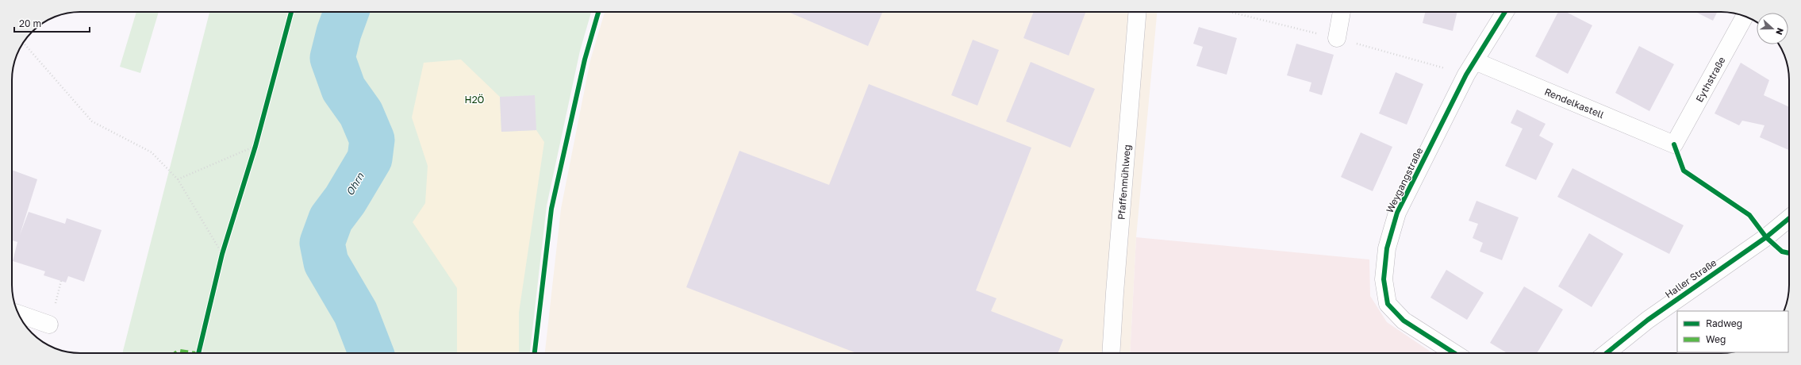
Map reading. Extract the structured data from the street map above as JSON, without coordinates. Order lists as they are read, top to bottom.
{
  "streets": {
    "street": [
      "Eythstraße",
      "Rendelkastell",
      "Weygangstraße",
      "Pfaffenmühlweg",
      "Haller Straße"
    ]
  },
  "crossings": [
    ["Eythstraße", "Rendelkastell"],
    ["Rendelkastell", "Weygangstraße"]
  ],
  "water": ["Ohrn"],
  "parks": ["H2Ö"],
  "legend": ["Radweg", "Weg"],
  "scale_bar": "20 m",
  "north": "right"
}
